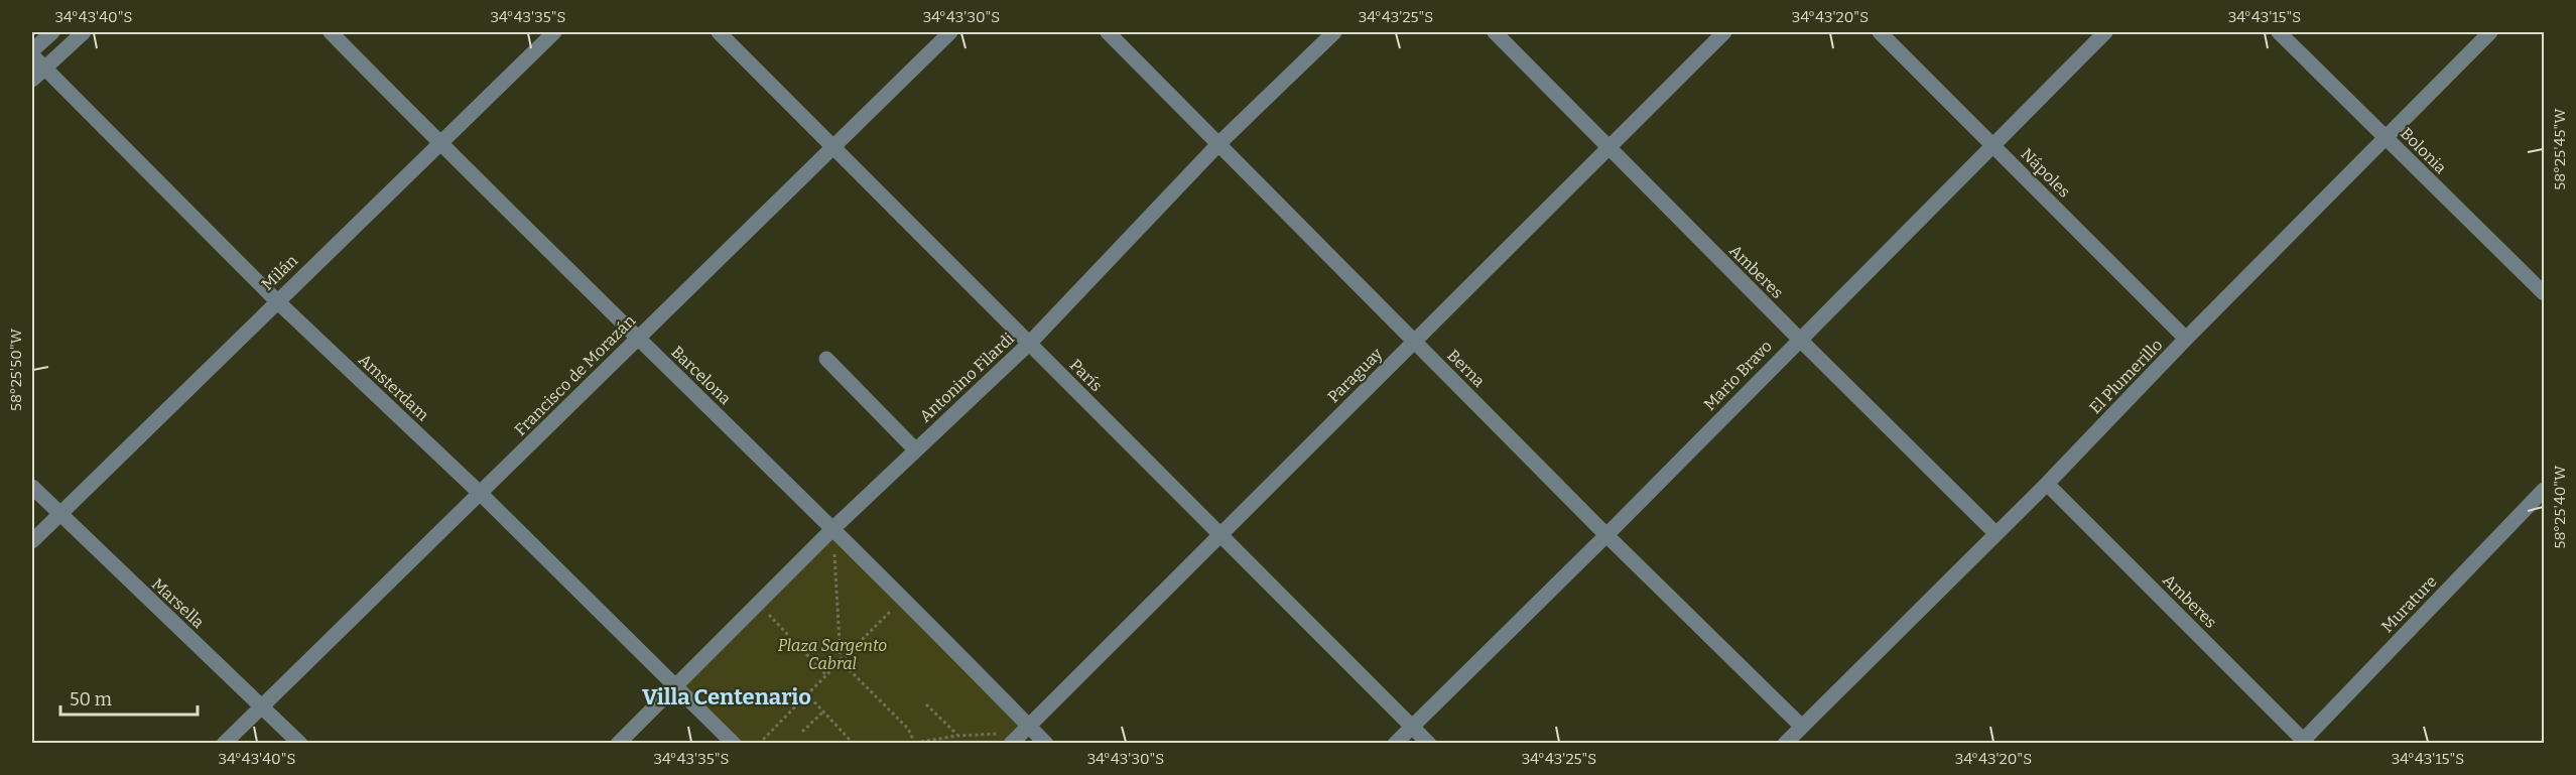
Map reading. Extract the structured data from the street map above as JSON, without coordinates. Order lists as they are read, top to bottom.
{
  "streets": {
    "street": [
      "Bolonia",
      "Nápoles",
      "Amberes",
      "Milán",
      "Berna",
      "Francisco de Morazán",
      "Barcelona",
      "París",
      "Paraguay",
      "Mario Bravo",
      "El Plumerillo",
      "Antonino Filardi",
      "Amsterdam",
      "Marsella",
      "Murature"
    ]
  },
  "crossings": [
    ["Bolonia", "El Plumerillo"],
    ["Nápoles", "Mario Bravo"],
    ["Nápoles", "El Plumerillo"],
    ["Amberes", "Paraguay"],
    ["Amberes", "Mario Bravo"],
    ["Amberes", "El Plumerillo"],
    ["Amberes", "Murature"],
    ["Milán", "Barcelona"],
    ["Milán", "Amsterdam"],
    ["Milán", "Marsella"],
    ["Berna", "Paraguay"],
    ["Berna", "Mario Bravo"],
    ["Berna", "El Plumerillo"],
    ["Berna", "Antonino Filardi"],
    ["Francisco de Morazán", "Barcelona"],
    ["Francisco de Morazán", "París"],
    ["Francisco de Morazán", "Amsterdam"],
    ["Francisco de Morazán", "Marsella"],
    ["Barcelona", "Paraguay"],
    ["Barcelona", "Antonino Filardi"],
    ["París", "Paraguay"],
    ["París", "Mario Bravo"],
    ["París", "Antonino Filardi"],
    ["Antonino Filardi", "Amsterdam"]
  ],
  "districts": ["Villa Centenario"],
  "parks": ["Plaza Sargento Cabral"],
  "scale_bar": "50 m",
  "coordinates": [
    "34°43'40\"S",
    "34°43'35\"S",
    "34°43'30\"S",
    "34°43'25\"S",
    "34°43'20\"S",
    "34°43'15\"S",
    "58°25'45\"W",
    "58°25'50\"W",
    "58°25'40\"W"
  ]
}
